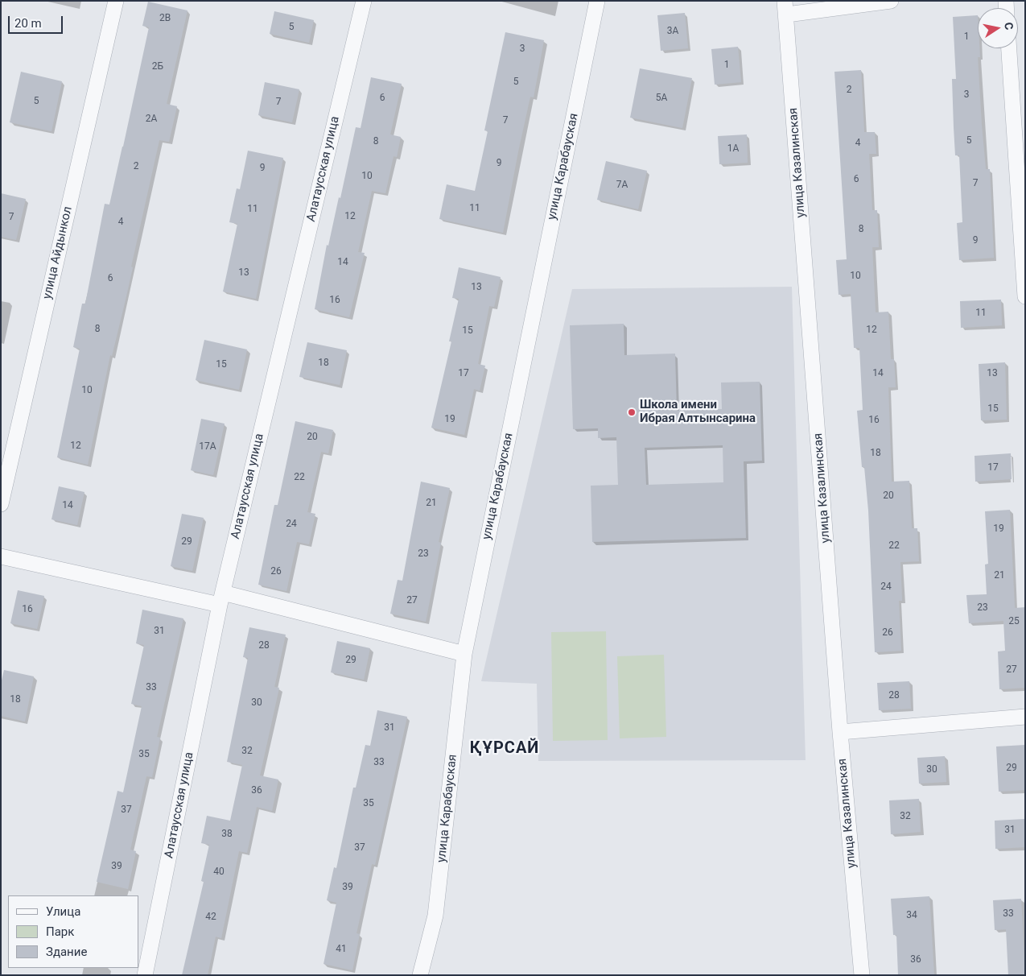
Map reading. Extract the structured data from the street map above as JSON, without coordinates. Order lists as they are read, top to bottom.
{
  "streets": {
    "street": [
      "улица Казалинская",
      "улица Карабауская",
      "Алатаусская улица",
      "улица Айдынкол"
    ]
  },
  "districts": ["ҚҰРСАЙ"],
  "places": ["Школа имени Ибрая Алтынсарина"],
  "house_numbers": [
    "2В",
    "5",
    "3А",
    "1",
    "3",
    "1",
    "2Б",
    "5",
    "2",
    "3",
    "6",
    "5А",
    "5",
    "7",
    "2А",
    "7",
    "5",
    "8",
    "4",
    "1А",
    "9",
    "2",
    "9",
    "10",
    "6",
    "7",
    "7А",
    "11",
    "11",
    "12",
    "7",
    "4",
    "8",
    "9",
    "14",
    "13",
    "10",
    "6",
    "13",
    "16",
    "11",
    "8",
    "12",
    "15",
    "18",
    "15",
    "17",
    "14",
    "13",
    "10",
    "15",
    "19",
    "16",
    "20",
    "12",
    "17А",
    "18",
    "17",
    "22",
    "20",
    "21",
    "14",
    "24",
    "19",
    "29",
    "22",
    "23",
    "26",
    "21",
    "24",
    "27",
    "23",
    "16",
    "25",
    "31",
    "26",
    "28",
    "29",
    "27",
    "33",
    "28",
    "18",
    "30",
    "31",
    "32",
    "35",
    "33",
    "29",
    "30",
    "36",
    "35",
    "37",
    "32",
    "31",
    "38",
    "37",
    "39",
    "40",
    "39",
    "33",
    "34",
    "42",
    "41",
    "36"
  ],
  "legend": ["Улица", "Парк", "Здание"],
  "scale_bar": "20 m",
  "north": "right"
}
